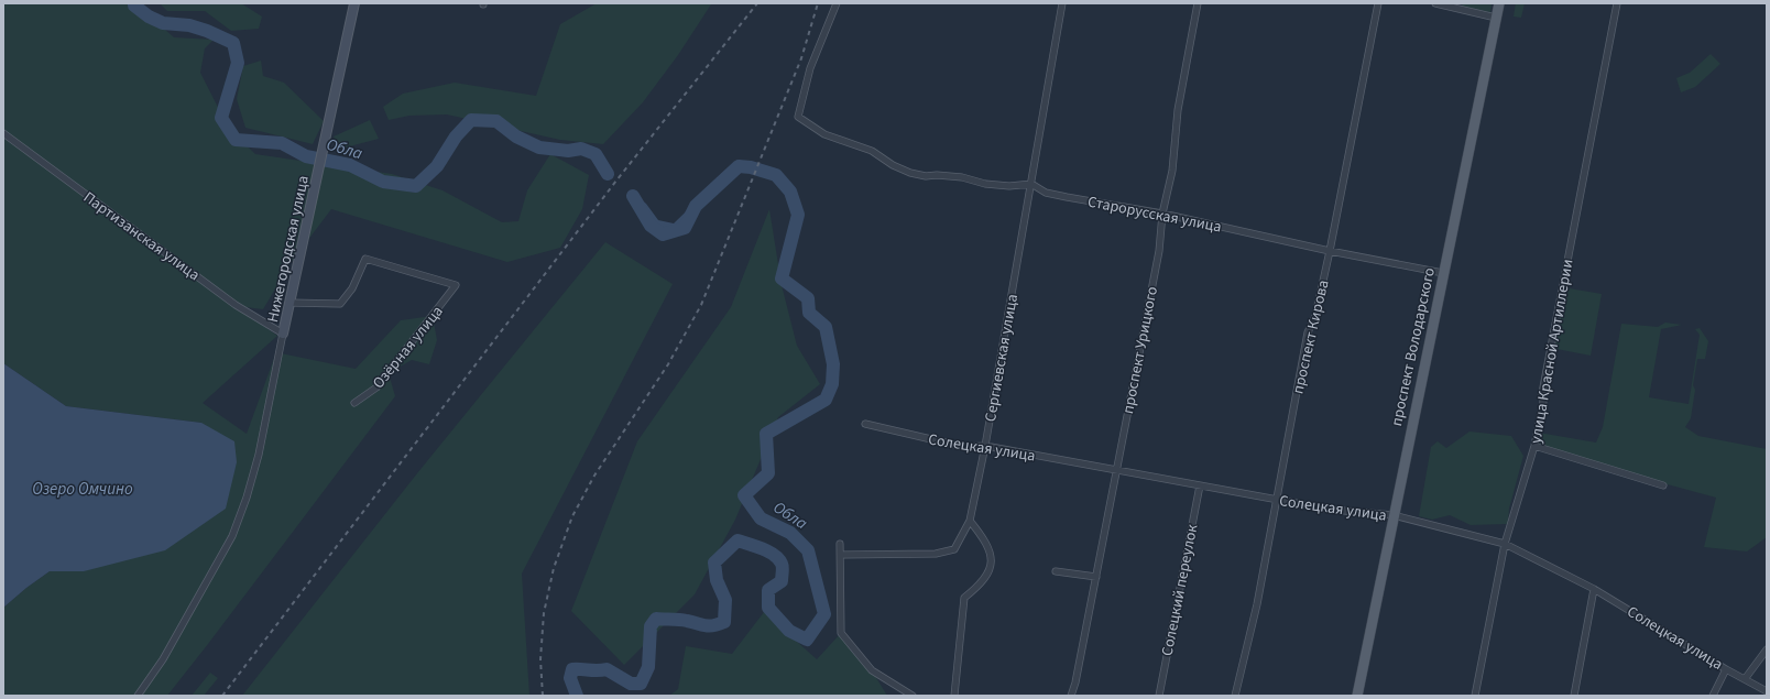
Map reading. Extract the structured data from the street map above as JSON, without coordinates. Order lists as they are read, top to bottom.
{
  "streets": {
    "main road": ["проспект Володарского"],
    "street": [
      "Старорусская улица",
      "Партизанская улица",
      "Нижегородская улица",
      "проспект Кирова",
      "Озёрная улица",
      "проспект Урицкого",
      "улица Красной Артиллерии",
      "Сергиевская улица",
      "Солецкая улица",
      "Солецкий переулок"
    ]
  },
  "crossings": [
    ["Старорусская улица", "проспект Кирова"],
    ["Старорусская улица", "проспект Володарского"],
    ["Старорусская улица", "проспект Урицкого"],
    ["Старорусская улица", "Сергиевская улица"],
    ["Партизанская улица", "Нижегородская улица"],
    ["Нижегородская улица", "Озёрная улица"],
    ["проспект Кирова", "Солецкая улица"],
    ["проспект Володарского", "Солецкая улица"],
    ["проспект Урицкого", "Солецкая улица"],
    ["улица Красной Артиллерии", "Солецкая улица"],
    ["Сергиевская улица", "Солецкая улица"],
    ["Солецкая улица", "Солецкий переулок"]
  ],
  "water": ["Обла", "Озеро Омчино"]
}
